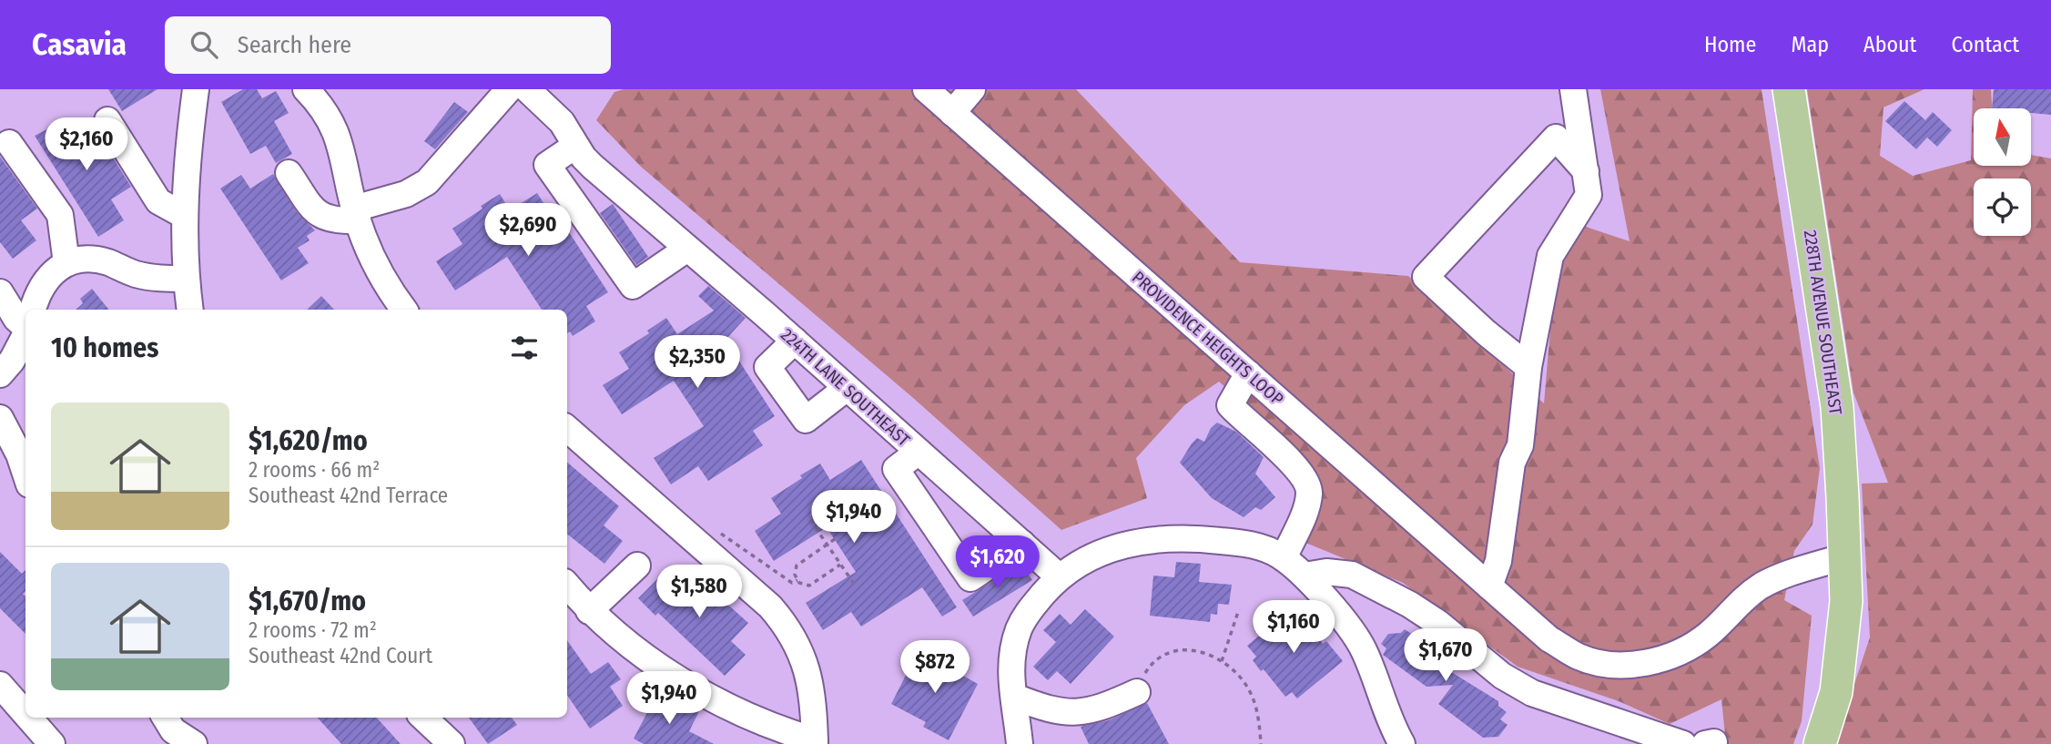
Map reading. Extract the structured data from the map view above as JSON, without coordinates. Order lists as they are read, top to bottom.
{
  "streets": {
    "main road": ["228TH AVENUE SOUTHEAST"],
    "street": ["PROVIDENCE HEIGHTS LOOP", "224TH LANE SOUTHEAST"]
  },
  "crossings": [
    ["228TH AVENUE SOUTHEAST", "PROVIDENCE HEIGHTS LOOP"]
  ],
  "north": "top",
  "page": {
    "header": "Casavia",
    "search": "Search here",
    "nav": [
      "Home",
      "Map",
      "About",
      "Contact"
    ],
    "price": [
      "$2,160",
      "$2,690",
      "$2,350",
      "$1,940",
      "$1,620",
      "$1,580",
      "$1,160",
      "$1,670",
      "$872",
      "$1,940"
    ],
    "heading": "10 homes",
    "list": [
      {
        "name": "$1,620/mo",
        "note": "2 rooms · 66 m² · Southeast 42nd Terrace"
      },
      {
        "name": "$1,670/mo",
        "note": "2 rooms · 72 m² · Southeast 42nd Court"
      }
    ]
  }
}
